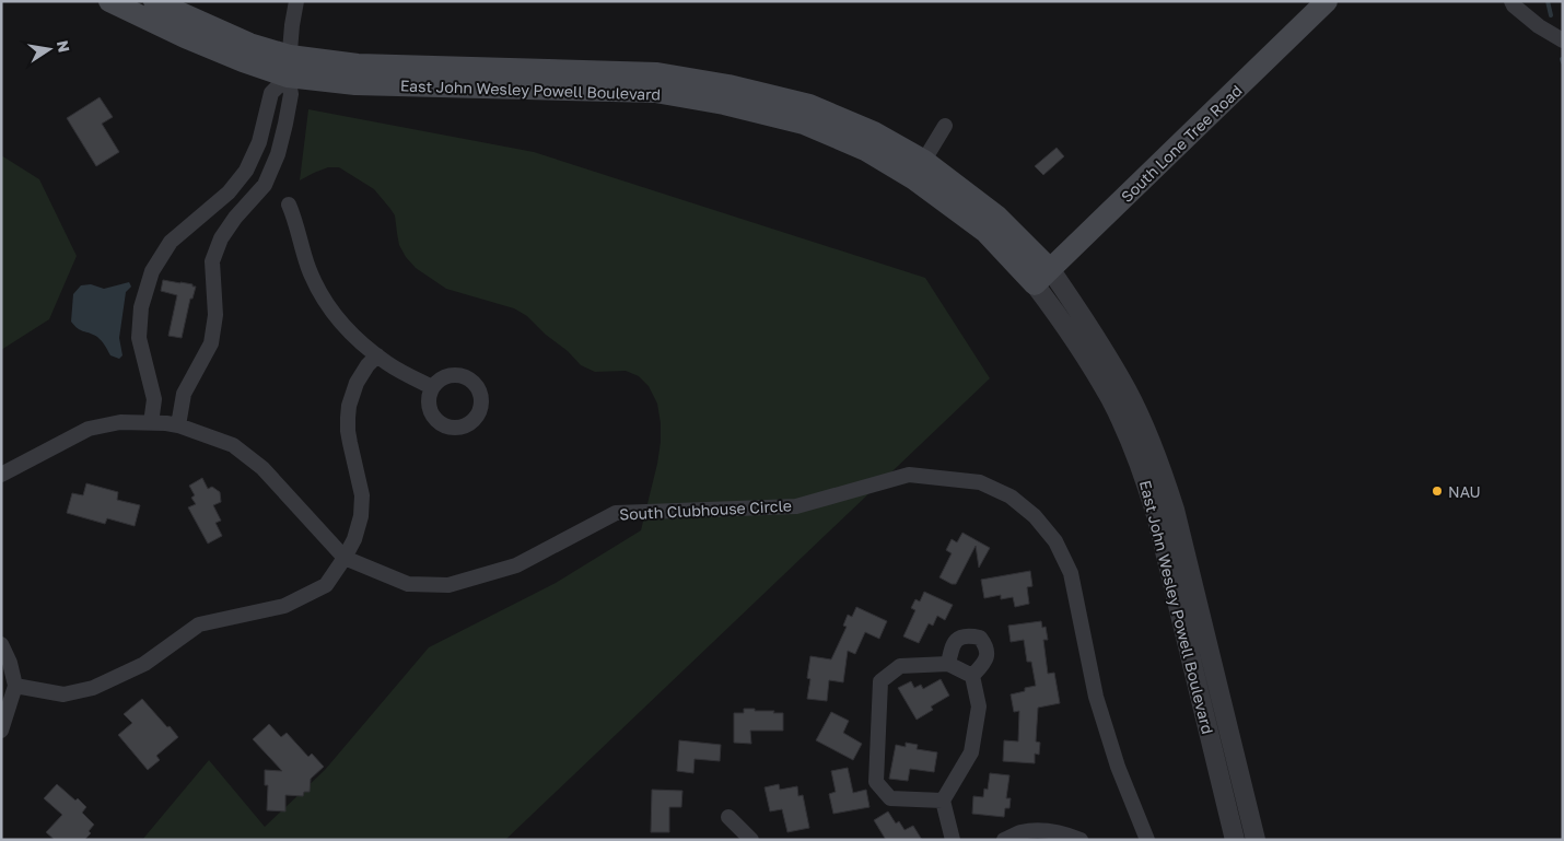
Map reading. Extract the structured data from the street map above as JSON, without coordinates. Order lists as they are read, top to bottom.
{
  "streets": {
    "main road": ["East John Wesley Powell Boulevard", "South Lone Tree Road"],
    "street": ["South Clubhouse Circle"]
  },
  "crossings": [
    ["East John Wesley Powell Boulevard", "South Lone Tree Road"]
  ],
  "places": ["NAU"],
  "north": "right"
}
